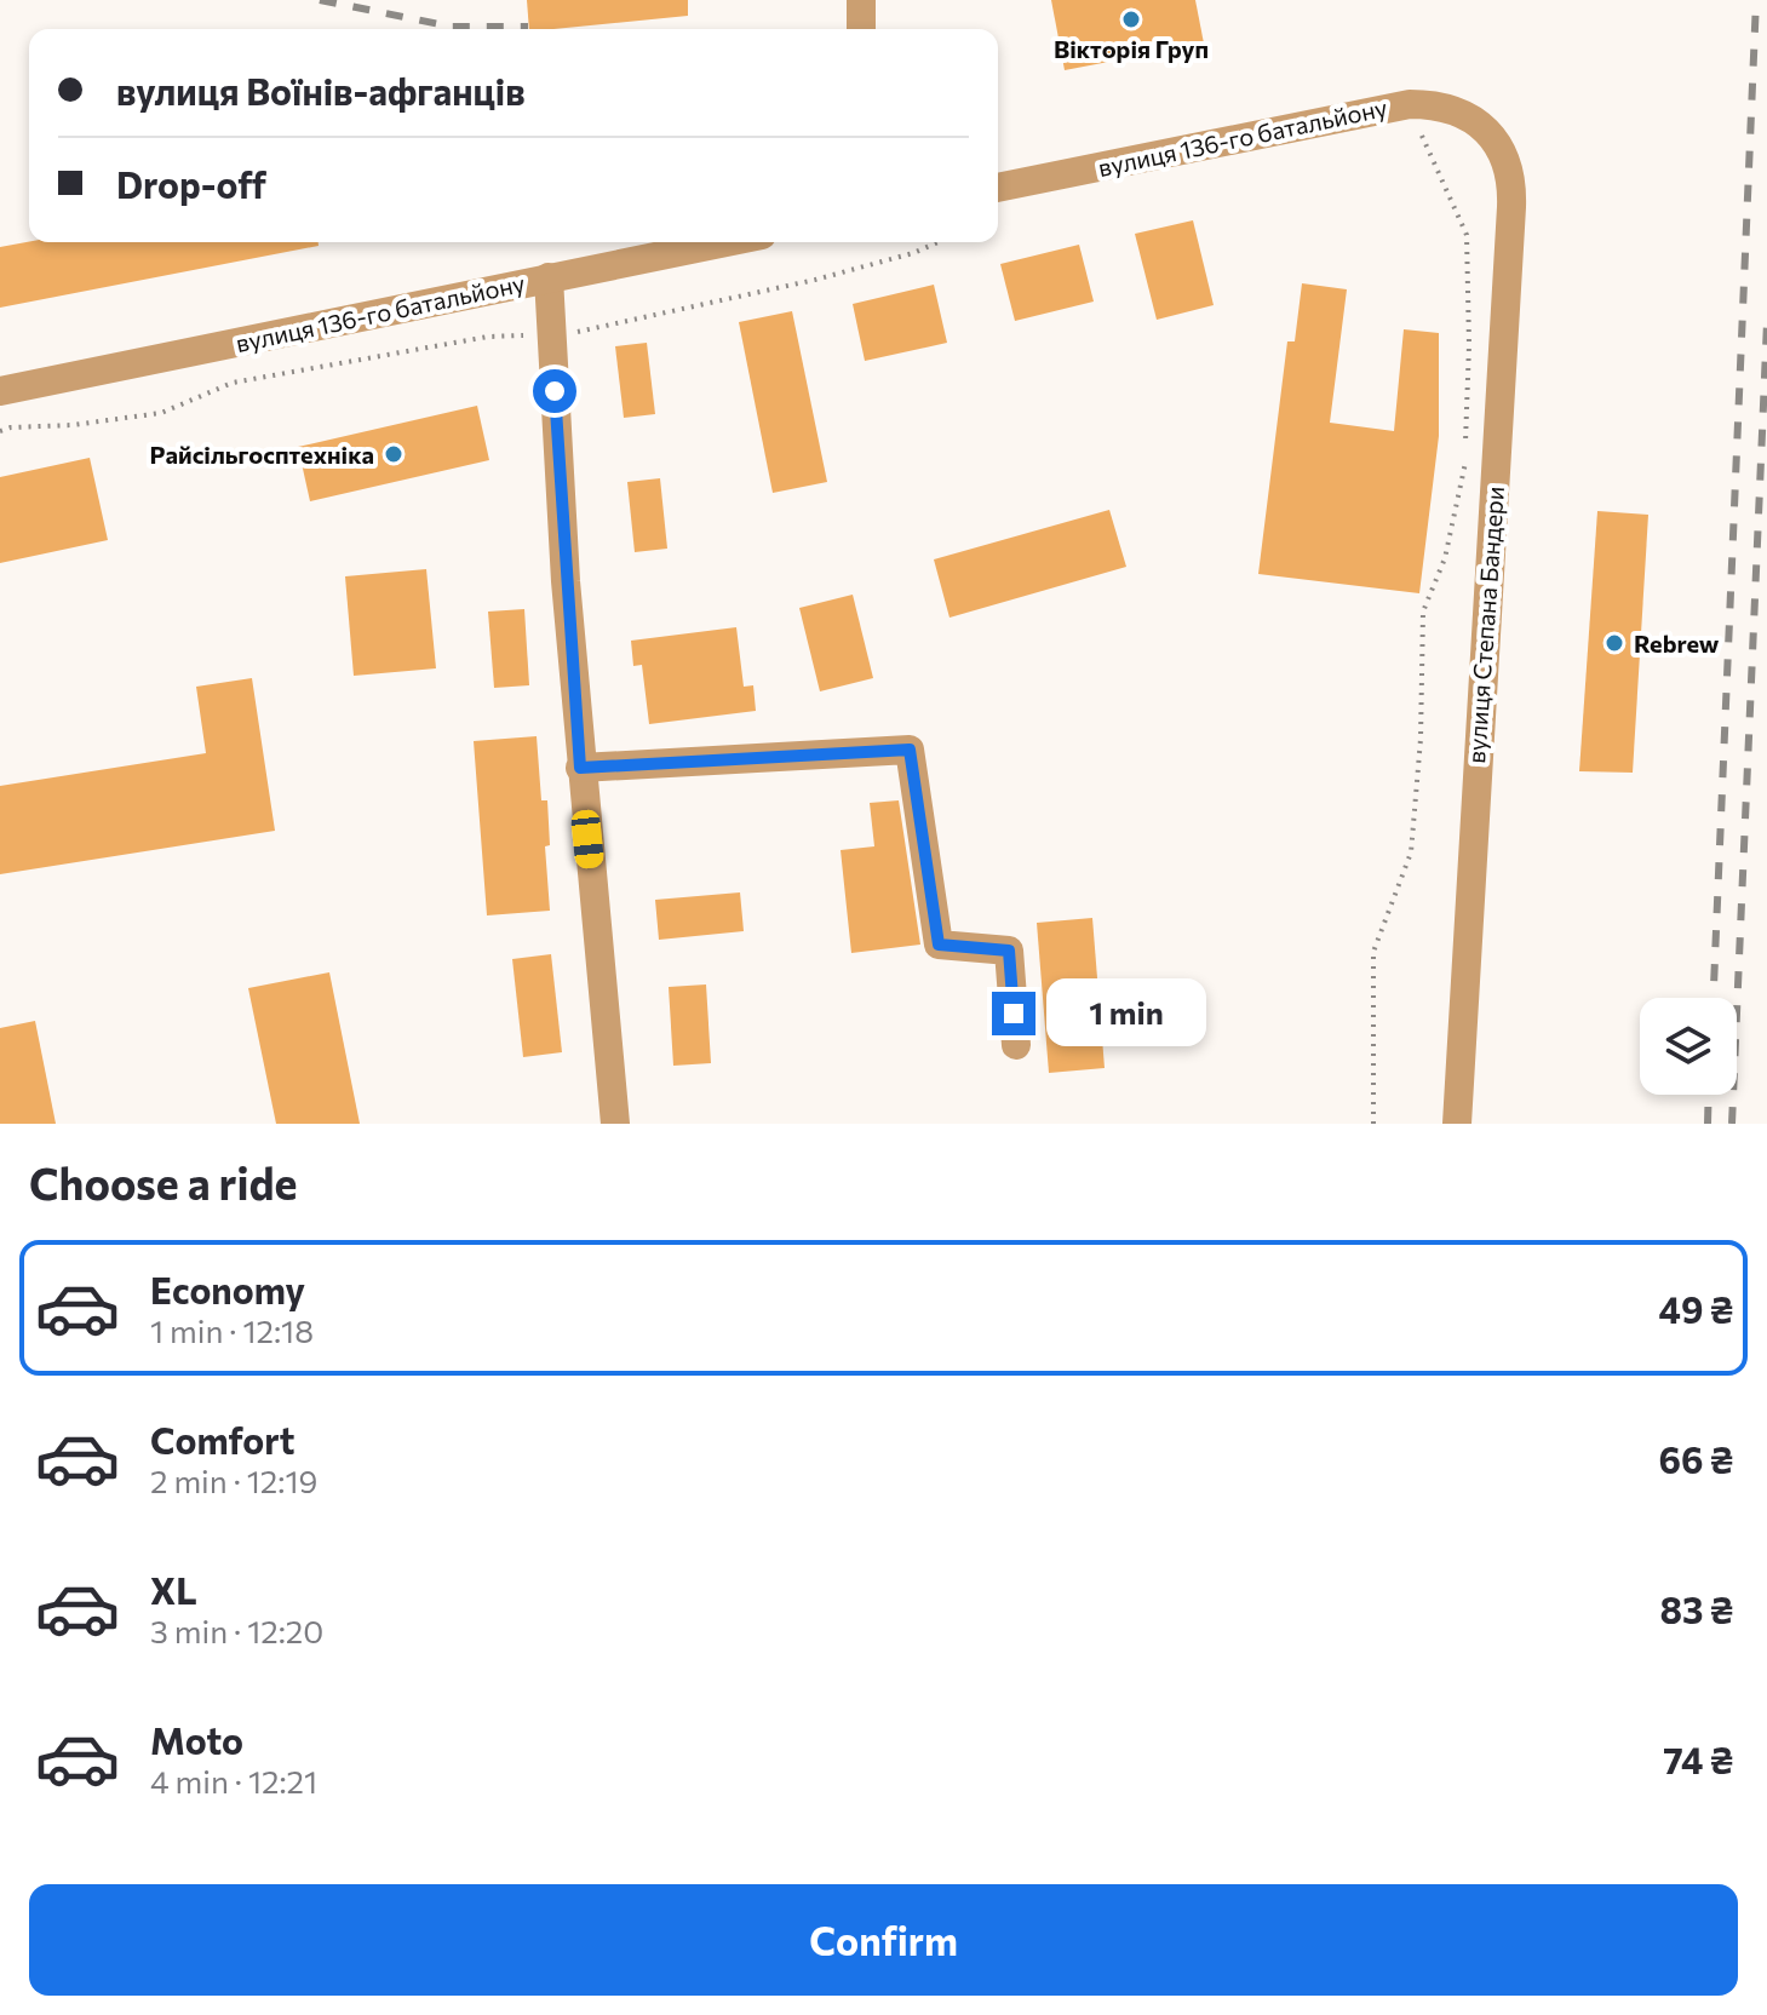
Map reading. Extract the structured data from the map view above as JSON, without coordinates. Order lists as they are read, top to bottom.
{
  "streets": {
    "street": ["вулиця 136-го батальйону", "вулиця Степана Бандери"]
  },
  "crossings": [
    ["вулиця 136-го батальйону", "вулиця Степана Бандери"]
  ],
  "places": ["Вікторія Груп", "Райсільгосптехніка", "Rebrew"],
  "page": {
    "banner": ["вулиця Воїнів-афганців", "Drop-off"],
    "bubble": "1 min",
    "heading": "Choose a ride",
    "list": [
      {
        "name": "Economy",
        "note": "1 min · 12:18",
        "value": "49 ₴"
      },
      {
        "name": "Comfort",
        "note": "2 min · 12:19",
        "value": "66 ₴"
      },
      {
        "name": "XL",
        "note": "3 min · 12:20",
        "value": "83 ₴"
      },
      {
        "name": "Moto",
        "note": "4 min · 12:21",
        "value": "74 ₴"
      }
    ],
    "buttons": "Confirm"
  }
}
